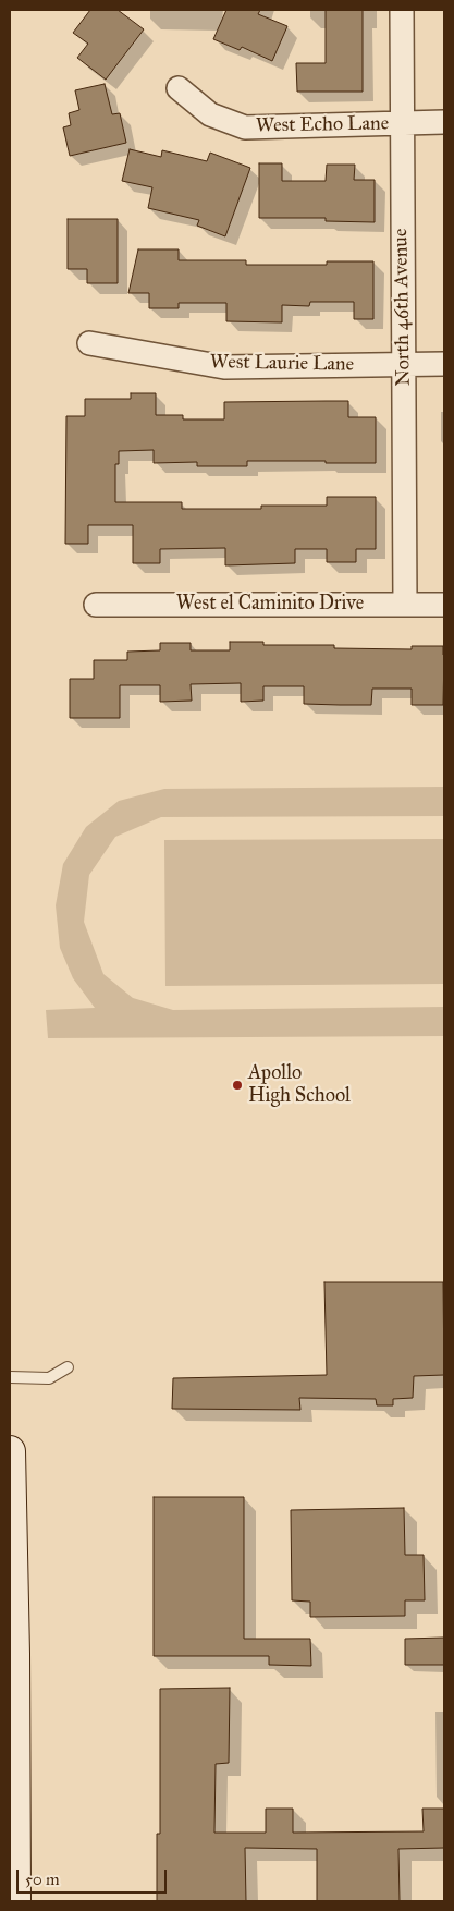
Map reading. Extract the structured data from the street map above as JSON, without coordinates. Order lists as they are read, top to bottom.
{
  "streets": {
    "street": [
      "West Echo Lane",
      "North 46th Avenue",
      "West Laurie Lane",
      "West el Caminito Drive"
    ]
  },
  "crossings": [
    ["West Echo Lane", "North 46th Avenue"],
    ["North 46th Avenue", "West Laurie Lane"],
    ["North 46th Avenue", "West el Caminito Drive"]
  ],
  "places": ["Apollo High School"],
  "scale_bar": "50 m"
}
